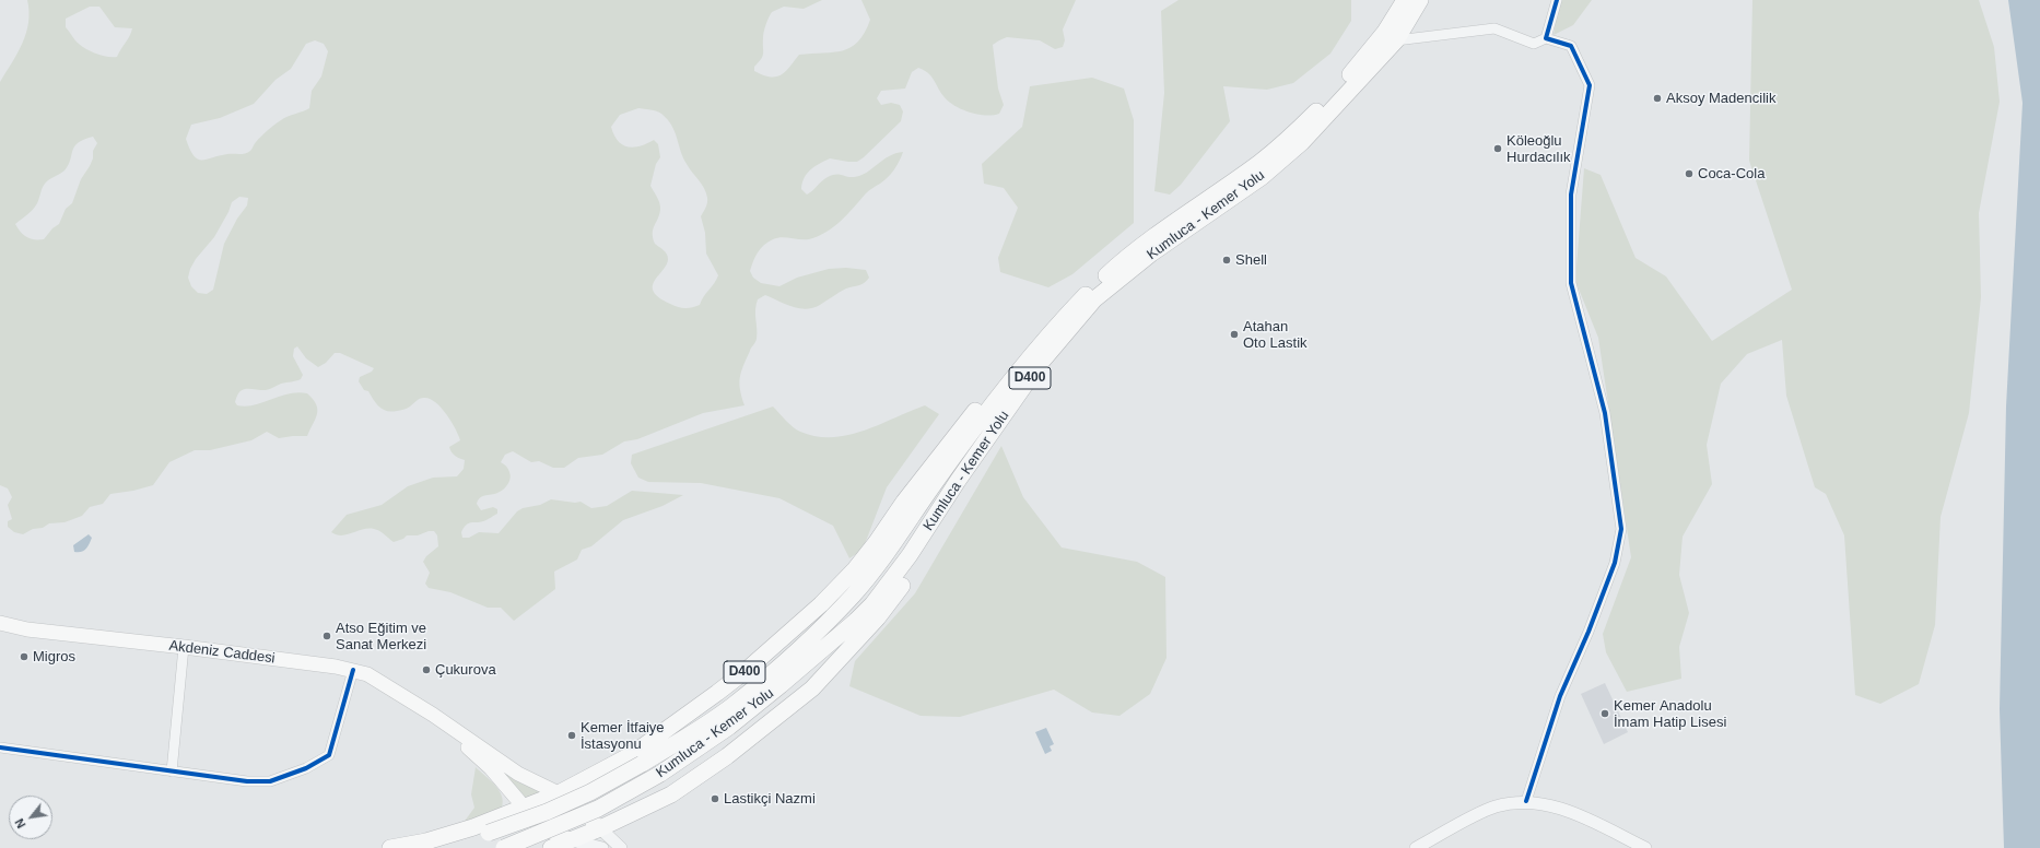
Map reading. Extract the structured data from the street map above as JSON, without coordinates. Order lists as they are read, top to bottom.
{
  "streets": {
    "highway": ["Kumluca - Kemer Yolu", "D400"],
    "main road": ["Akdeniz Caddesi"]
  },
  "crossings": [
    ["Kumluca - Kemer Yolu", "Akdeniz Caddesi"]
  ],
  "places": [
    "Aksoy Madencilik",
    "Köleoğlu Hurdacılık",
    "Coca-Cola",
    "Shell",
    "Atahan Oto Lastik",
    "Atso Eğitim ve Sanat Merkezi",
    "Migros",
    "Çukurova",
    "Kemer Anadolu İmam Hatip Lisesi",
    "Kemer İtfaiye İstasyonu",
    "Lastikçi Nazmi"
  ],
  "north": "bottom left"
}
